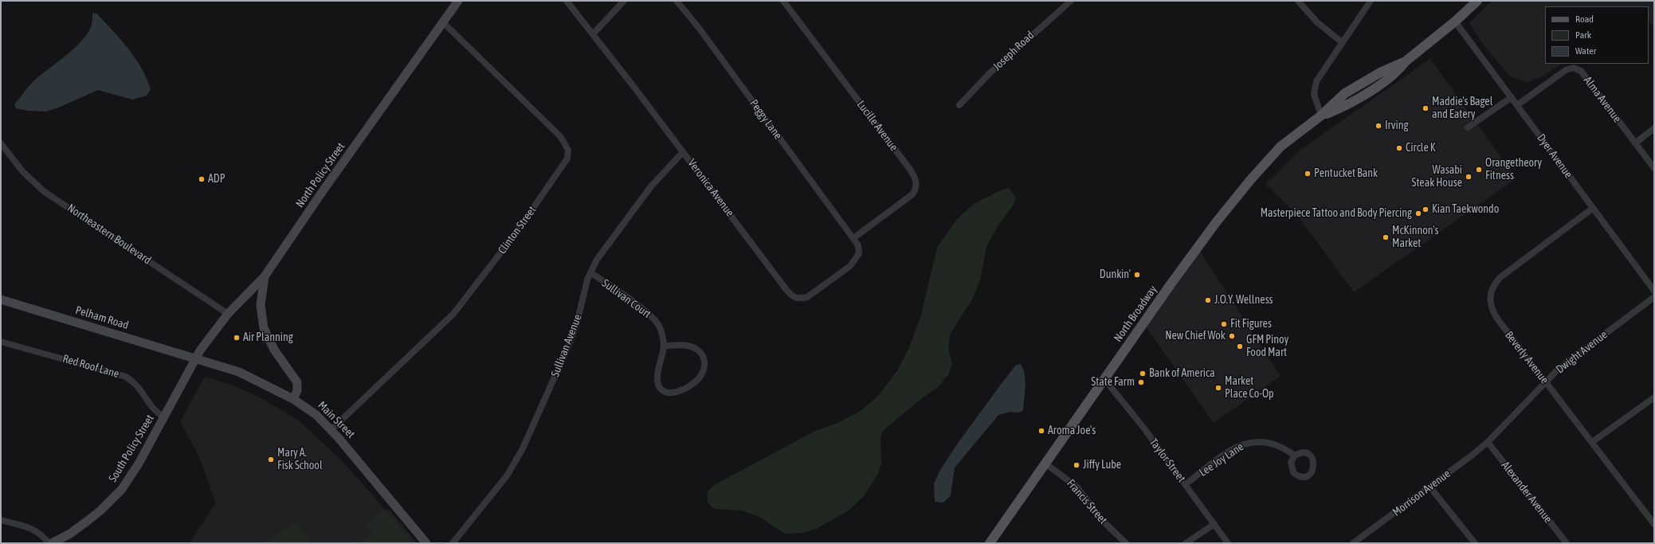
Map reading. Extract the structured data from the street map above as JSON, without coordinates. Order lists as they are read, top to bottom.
{
  "streets": {
    "main road": ["North Broadway"],
    "street": [
      "Joseph Road",
      "Alma Avenue",
      "Peggy Lane",
      "Lucille Avenue",
      "Dyer Avenue",
      "North Policy Street",
      "Veronica Avenue",
      "Clinton Street",
      "Northeastern Boulevard",
      "Sullivan Court",
      "Pelham Road",
      "Sullivan Avenue",
      "Dwight Avenue",
      "Beverly Avenue",
      "Red Roof Lane",
      "Main Street",
      "South Policy Street",
      "Lee Joy Lane",
      "Taylor Street",
      "Alexander Avenue",
      "Morrison Avenue",
      "Francis Street"
    ]
  },
  "crossings": [
    ["Alma Avenue", "Dyer Avenue"],
    ["Peggy Lane", "Lucille Avenue"],
    ["Peggy Lane", "Veronica Avenue"],
    ["Lucille Avenue", "Veronica Avenue"],
    ["Dyer Avenue", "North Broadway"],
    ["Dyer Avenue", "Beverly Avenue"],
    ["North Policy Street", "Clinton Street"],
    ["North Policy Street", "Northeastern Boulevard"],
    ["North Policy Street", "Pelham Road"],
    ["North Policy Street", "Main Street"],
    ["North Policy Street", "South Policy Street"],
    ["Veronica Avenue", "Sullivan Avenue"],
    ["Clinton Street", "Main Street"],
    ["Sullivan Court", "Sullivan Avenue"],
    ["North Broadway", "Taylor Street"],
    ["North Broadway", "Francis Street"],
    ["Pelham Road", "Main Street"],
    ["Pelham Road", "South Policy Street"],
    ["Dwight Avenue", "Beverly Avenue"],
    ["Dwight Avenue", "Alexander Avenue"],
    ["Dwight Avenue", "Morrison Avenue"],
    ["Red Roof Lane", "South Policy Street"],
    ["Main Street", "South Policy Street"],
    ["Lee Joy Lane", "Taylor Street"],
    ["Alexander Avenue", "Morrison Avenue"]
  ],
  "places": [
    "Maddie's Bagel and Eatery",
    "Irving",
    "Circle K",
    "Orangetheory Fitness",
    "Pentucket Bank",
    "Wasabi Steak House",
    "ADP",
    "Kian Taekwondo",
    "Masterpiece Tattoo and Body Piercing",
    "McKinnon's Market",
    "Dunkin'",
    "J.O.Y. Wellness",
    "Fit Figures",
    "New Chief Wok",
    "Air Planning",
    "GFM Pinoy Food Mart",
    "Bank of America",
    "State Farm",
    "Market Place Co-Op",
    "Aroma Joe's",
    "Mary A. Fisk School",
    "Jiffy Lube"
  ],
  "legend": ["Road", "Park", "Water"]
}
